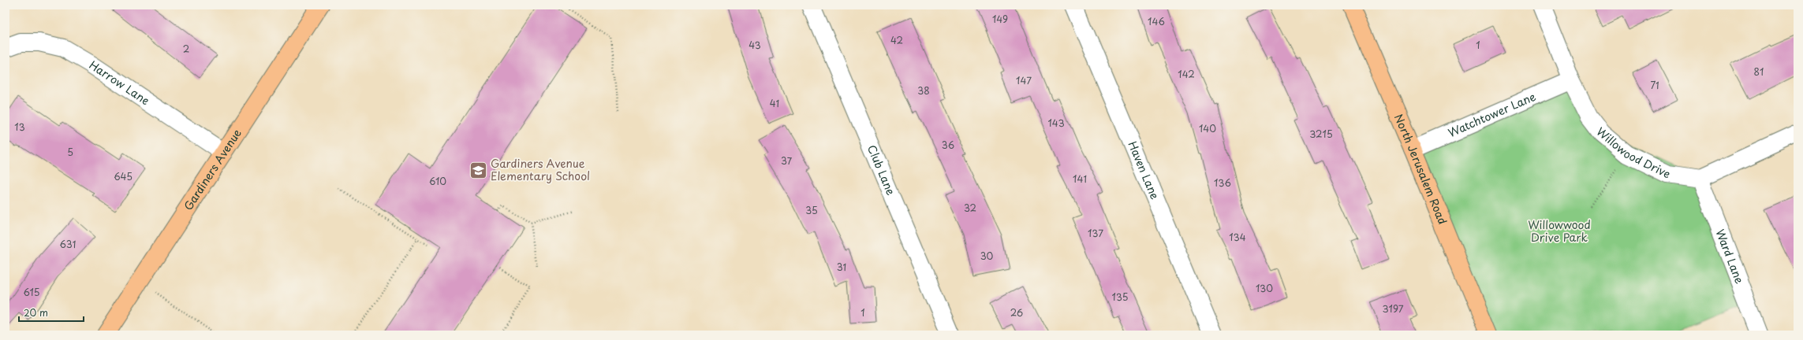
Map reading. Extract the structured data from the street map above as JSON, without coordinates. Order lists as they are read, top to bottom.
{
  "streets": {
    "main road": ["Gardiners Avenue", "North Jerusalem Road"],
    "street": [
      "Harrow Lane",
      "Watchtower Lane",
      "Willowood Drive",
      "Club Lane",
      "Haven Lane",
      "Ward Lane"
    ]
  },
  "crossings": [
    ["Harrow Lane", "Gardiners Avenue"],
    ["Watchtower Lane", "Willowood Drive"],
    ["Watchtower Lane", "North Jerusalem Road"],
    ["Willowood Drive", "Ward Lane"]
  ],
  "parks": ["Willowwood Drive Park"],
  "places": {
    "school or university": ["Gardiners Avenue Elementary School"]
  },
  "house_numbers": [
    "149",
    "146",
    "42",
    "43",
    "1",
    "2",
    "81",
    "142",
    "147",
    "71",
    "38",
    "41",
    "143",
    "13",
    "140",
    "3215",
    "36",
    "5",
    "37",
    "645",
    "141",
    "610",
    "136",
    "32",
    "35",
    "137",
    "134",
    "631",
    "30",
    "31",
    "130",
    "615",
    "135",
    "3197",
    "1",
    "26"
  ],
  "scale_bar": "20 m"
}
